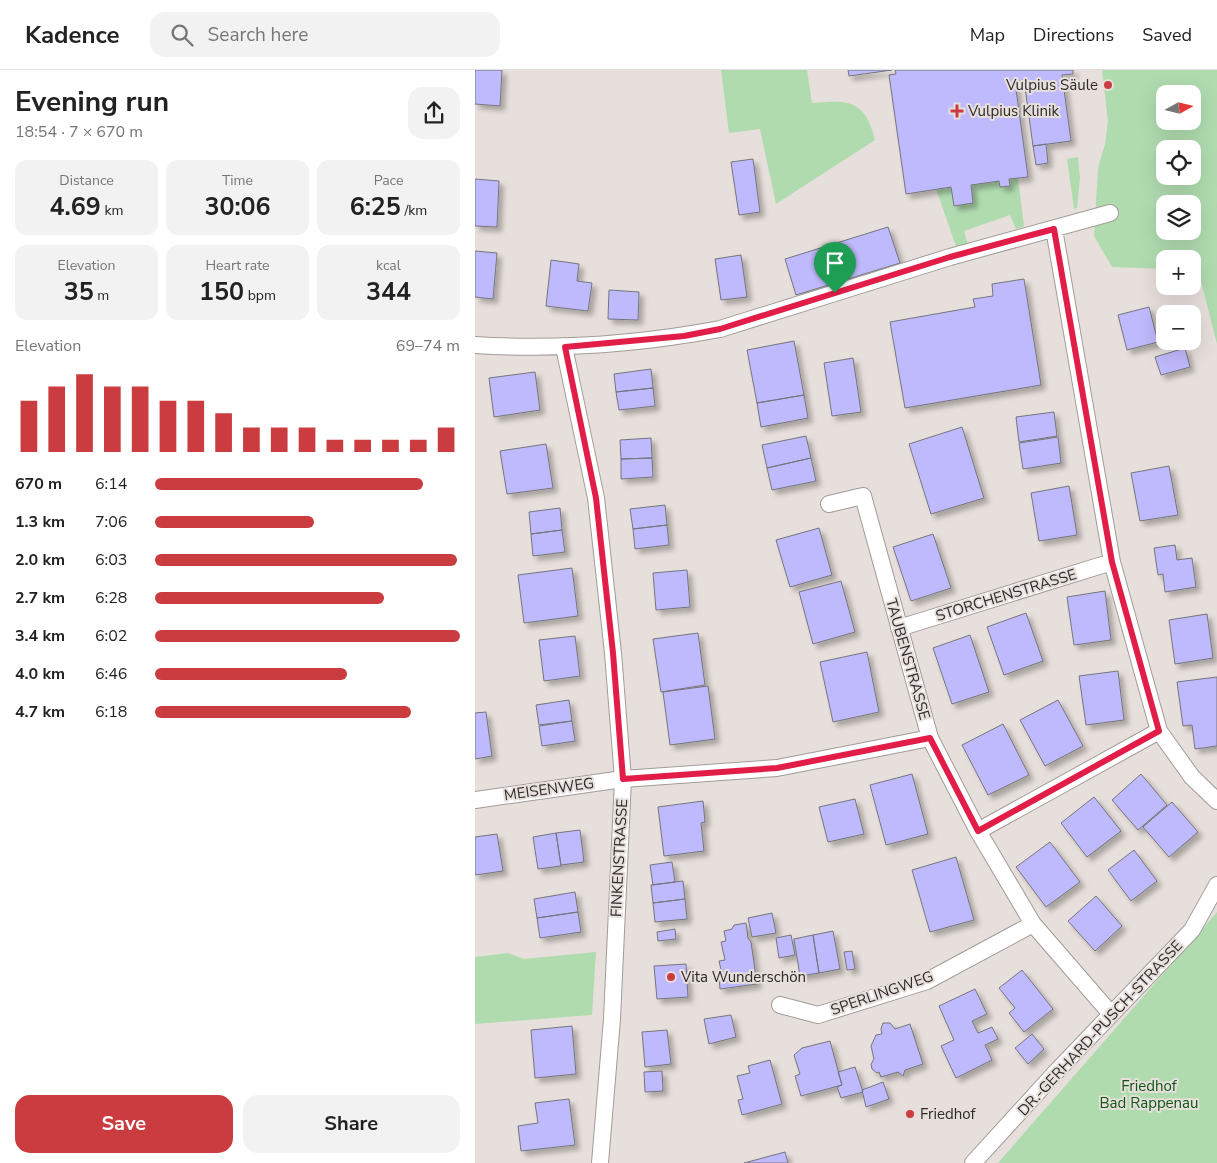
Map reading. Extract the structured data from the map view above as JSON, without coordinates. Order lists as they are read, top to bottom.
{
  "streets": {
    "street": [
      "STORCHENSTRASSE",
      "TAUBENSTRASSE",
      "MEISENWEG",
      "FINKENSTRASSE",
      "SPERLINGWEG",
      "DR.-GERHARD-PUSCH-STRASSE"
    ]
  },
  "crossings": [
    ["STORCHENSTRASSE", "TAUBENSTRASSE"],
    ["TAUBENSTRASSE", "MEISENWEG"],
    ["TAUBENSTRASSE", "SPERLINGWEG"],
    ["TAUBENSTRASSE", "DR.-GERHARD-PUSCH-STRASSE"],
    ["MEISENWEG", "FINKENSTRASSE"]
  ],
  "parks": ["Friedhof Bad Rappenau"],
  "places": {
    "other": ["Vulpius Säule", "Vita Wunderschön", "Friedhof"],
    "health": ["Vulpius Klinik"]
  },
  "north": "right",
  "page": {
    "header": "Kadence",
    "search": "Search here",
    "nav": ["Map", "Directions", "Saved"],
    "heading": ["Evening run", "18:54 · 7 × 670 m"],
    "map_buttons": ["+", "−"],
    "stats": [
      ["Distance", "4.69 km"],
      ["Time", "30:06"],
      ["Pace", "6:25 /km"],
      ["Elevation", "35 m"],
      ["Heart rate", "150 bpm"],
      ["kcal", "344"]
    ],
    "chart": ["Elevation", "69–74 m"],
    "list": [
      {
        "name": "670 m",
        "note": "6:14"
      },
      {
        "name": "1.3 km",
        "note": "7:06"
      },
      {
        "name": "2.0 km",
        "note": "6:03"
      },
      {
        "name": "2.7 km",
        "note": "6:28"
      },
      {
        "name": "3.4 km",
        "note": "6:02"
      },
      {
        "name": "4.0 km",
        "note": "6:46"
      },
      {
        "name": "4.7 km",
        "note": "6:18"
      }
    ],
    "buttons": ["Save", "Share"]
  }
}
